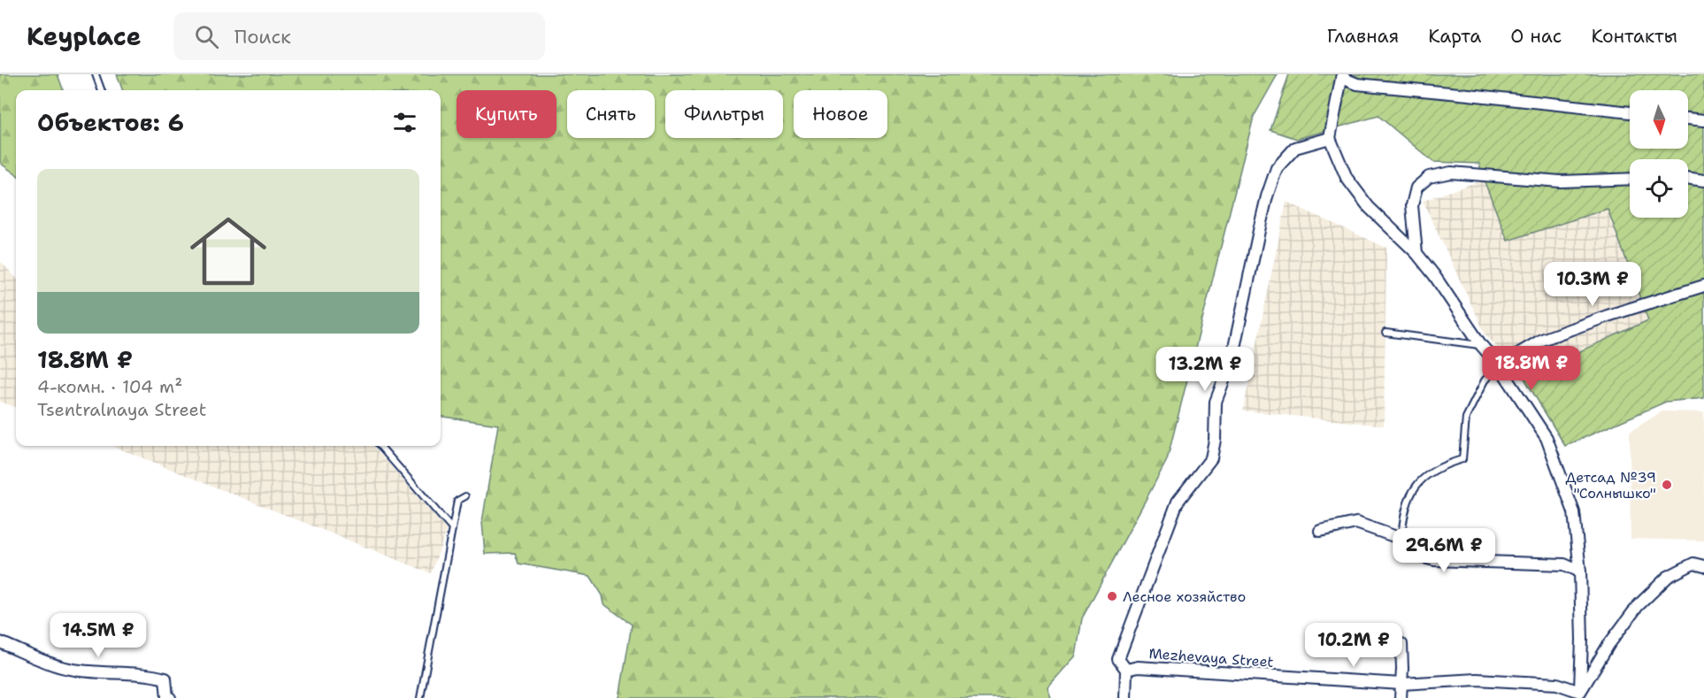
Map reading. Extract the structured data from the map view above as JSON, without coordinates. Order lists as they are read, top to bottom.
{
  "streets": {
    "street": ["Mezhevaya Street"]
  },
  "places": ["Детсад №39 \"Солнышко\"", "Лесное хозяйство"],
  "north": "bottom",
  "page": {
    "header": "Keyplace",
    "search": "Поиск",
    "nav": [
      "Главная",
      "Карта",
      "О нас",
      "Контакты"
    ],
    "chip": [
      "Купить",
      "Снять",
      "Фильтры",
      "Новое"
    ],
    "heading": "Объектов: 6",
    "list": [
      {
        "name": "18.8M ₽",
        "note": "4-комн. · 104 m² · Tsentralnaya Street"
      }
    ],
    "price": [
      "10.3M ₽",
      "18.8M ₽",
      "13.2M ₽",
      "29.6M ₽",
      "14.5M ₽",
      "10.2M ₽"
    ]
  }
}
